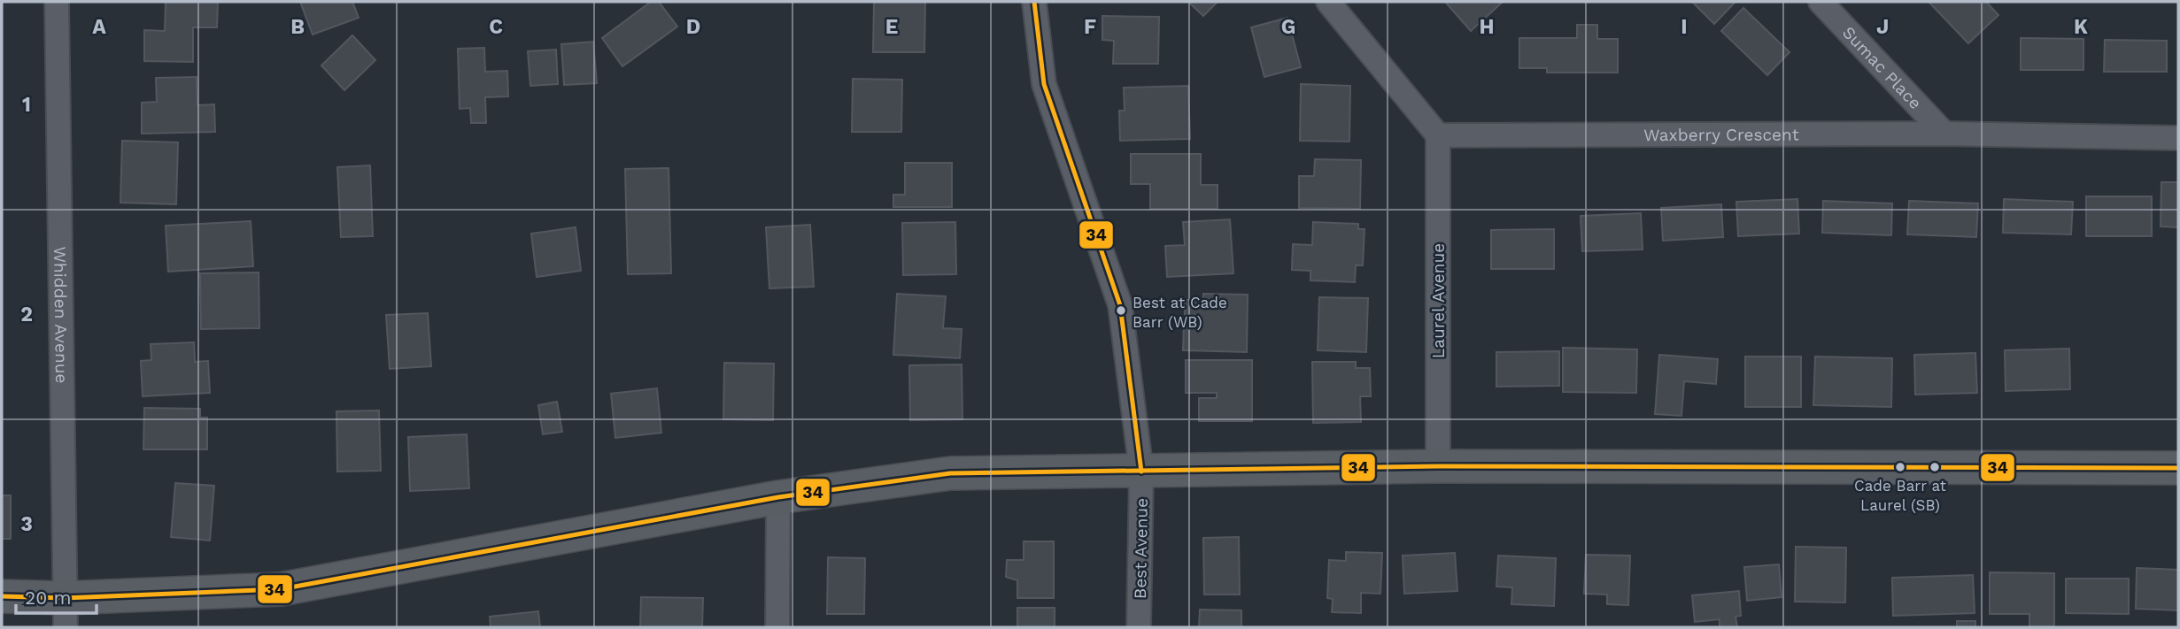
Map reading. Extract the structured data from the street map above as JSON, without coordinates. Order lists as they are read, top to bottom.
{
  "streets": {
    "street": [
      "Sumac Place",
      "Waxberry Crescent",
      "Laurel Avenue",
      "Whidden Avenue",
      "Best Avenue"
    ]
  },
  "crossings": [
    ["Sumac Place", "Waxberry Crescent"],
    ["Waxberry Crescent", "Laurel Avenue"]
  ],
  "places": ["Best at Cade Barr (WB)", "Cade Barr at Laurel (SB)"],
  "lines": ["transit line 34"],
  "scale_bar": "20 m",
  "grid": {
    "columns": [
      "A",
      "B",
      "C",
      "D",
      "E",
      "F",
      "G",
      "H",
      "I",
      "J",
      "K"
    ],
    "rows": ["1", "2", "3"]
  }
}
